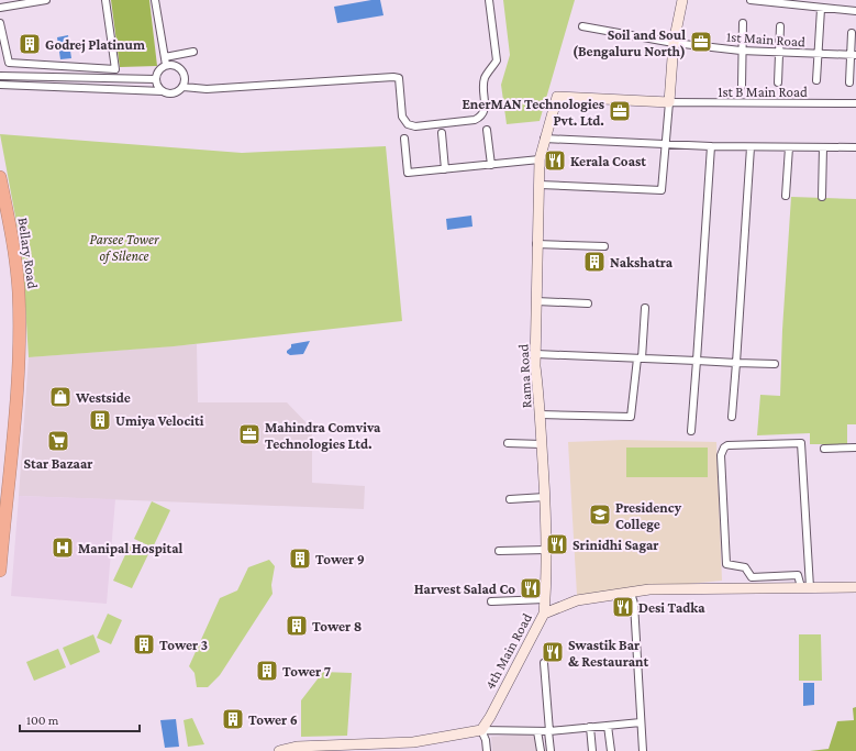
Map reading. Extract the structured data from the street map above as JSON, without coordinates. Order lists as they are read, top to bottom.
{
  "streets": {
    "highway": ["Bellary Road"],
    "street": [
      "1st Main Road",
      "1st B Main Road",
      "Rama Road",
      "4th Main Road"
    ]
  },
  "crossings": [
    ["1st B Main Road", "Rama Road"],
    ["Rama Road", "4th Main Road"]
  ],
  "parks": ["Parsee Tower of Silence"],
  "places": {
    "office": ["Soil and Soul (Bengaluru North)", "EnerMAN Technologies Pvt. Ltd.", "Mahindra Comviva Technologies Ltd."],
    "building": [
      "Godrej Platinum",
      "Nakshatra",
      "Umiya Velociti",
      "Tower 9",
      "Tower 8",
      "Tower 3",
      "Tower 7",
      "Tower 6"
    ],
    "restaurant": [
      "Kerala Coast",
      "Srinidhi Sagar",
      "Harvest Salad Co",
      "Desi Tadka",
      "Swastik Bar & Restaurant"
    ],
    "shop": ["Westside"],
    "supermarket": ["Star Bazaar"],
    "school or university": ["Presidency College"],
    "hospital": ["Manipal Hospital"]
  },
  "scale_bar": "100 m"
}
